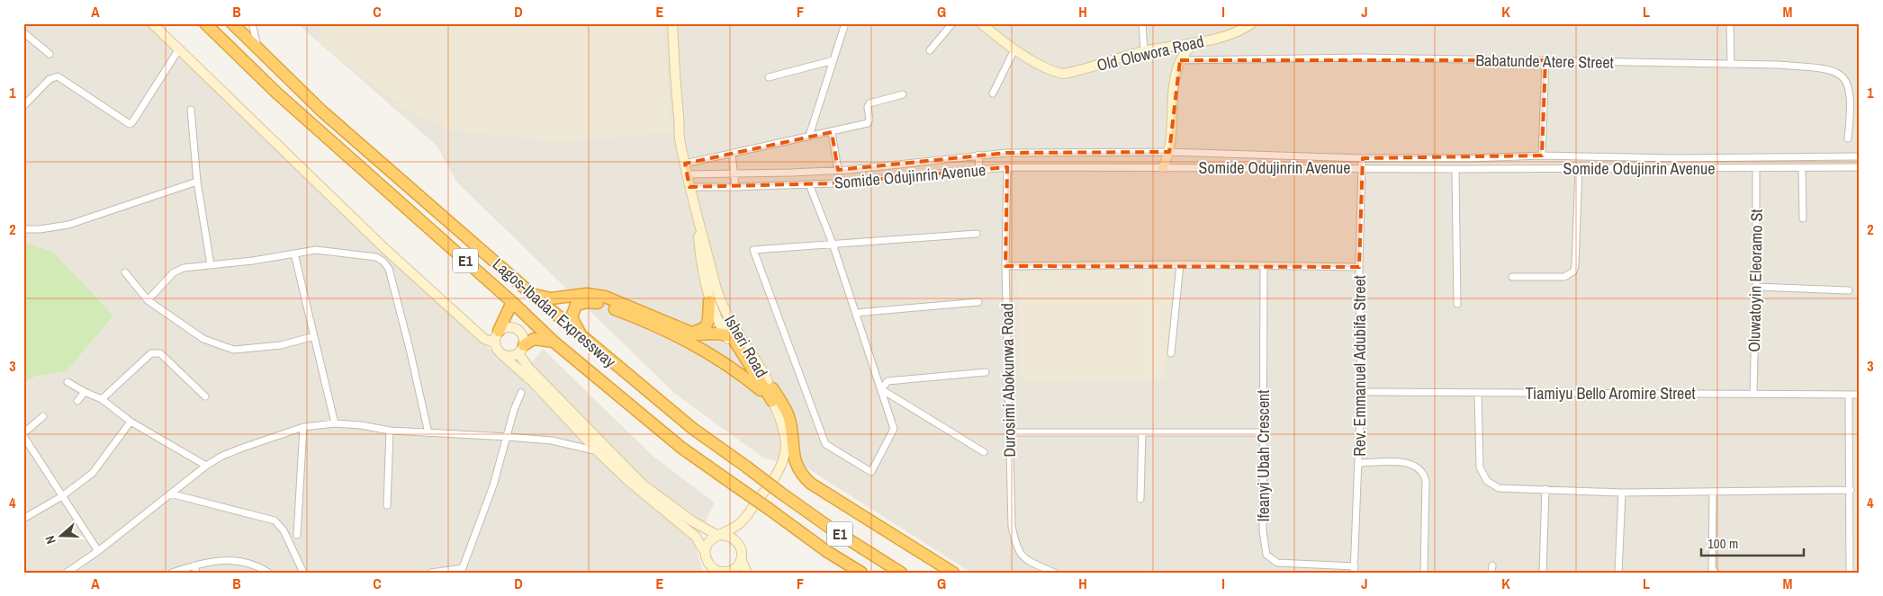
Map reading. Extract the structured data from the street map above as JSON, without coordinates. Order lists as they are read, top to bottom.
{
  "streets": {
    "highway": ["E1", "Lagos-Ibadan Expressway"],
    "main road": ["Old Olowora Road", "Isheri Road"],
    "street": [
      "Babatunde Atere Street",
      "Somide Odujinrin Avenue",
      "Oluwatoyin Eleoramo St",
      "Rev. Emmanuel Adubifa Street",
      "Durosimi Abokunwa Road",
      "Tiamiyu Bello Aromire Street",
      "Ifeanyi Ubah Crescent"
    ]
  },
  "crossings": [
    ["Somide Odujinrin Avenue", "Oluwatoyin Eleoramo St"],
    ["Somide Odujinrin Avenue", "Isheri Road"],
    ["Somide Odujinrin Avenue", "Rev. Emmanuel Adubifa Street"],
    ["Somide Odujinrin Avenue", "Durosimi Abokunwa Road"],
    ["Oluwatoyin Eleoramo St", "Tiamiyu Bello Aromire Street"],
    ["Rev. Emmanuel Adubifa Street", "Tiamiyu Bello Aromire Street"],
    ["Rev. Emmanuel Adubifa Street", "Ifeanyi Ubah Crescent"]
  ],
  "scale_bar": "100 m",
  "north": "left",
  "grid": {
    "columns": [
      "A",
      "B",
      "C",
      "D",
      "E",
      "F",
      "G",
      "H",
      "I",
      "J",
      "K",
      "L",
      "M"
    ],
    "rows": [
      "1",
      "2",
      "3",
      "4"
    ]
  }
}
